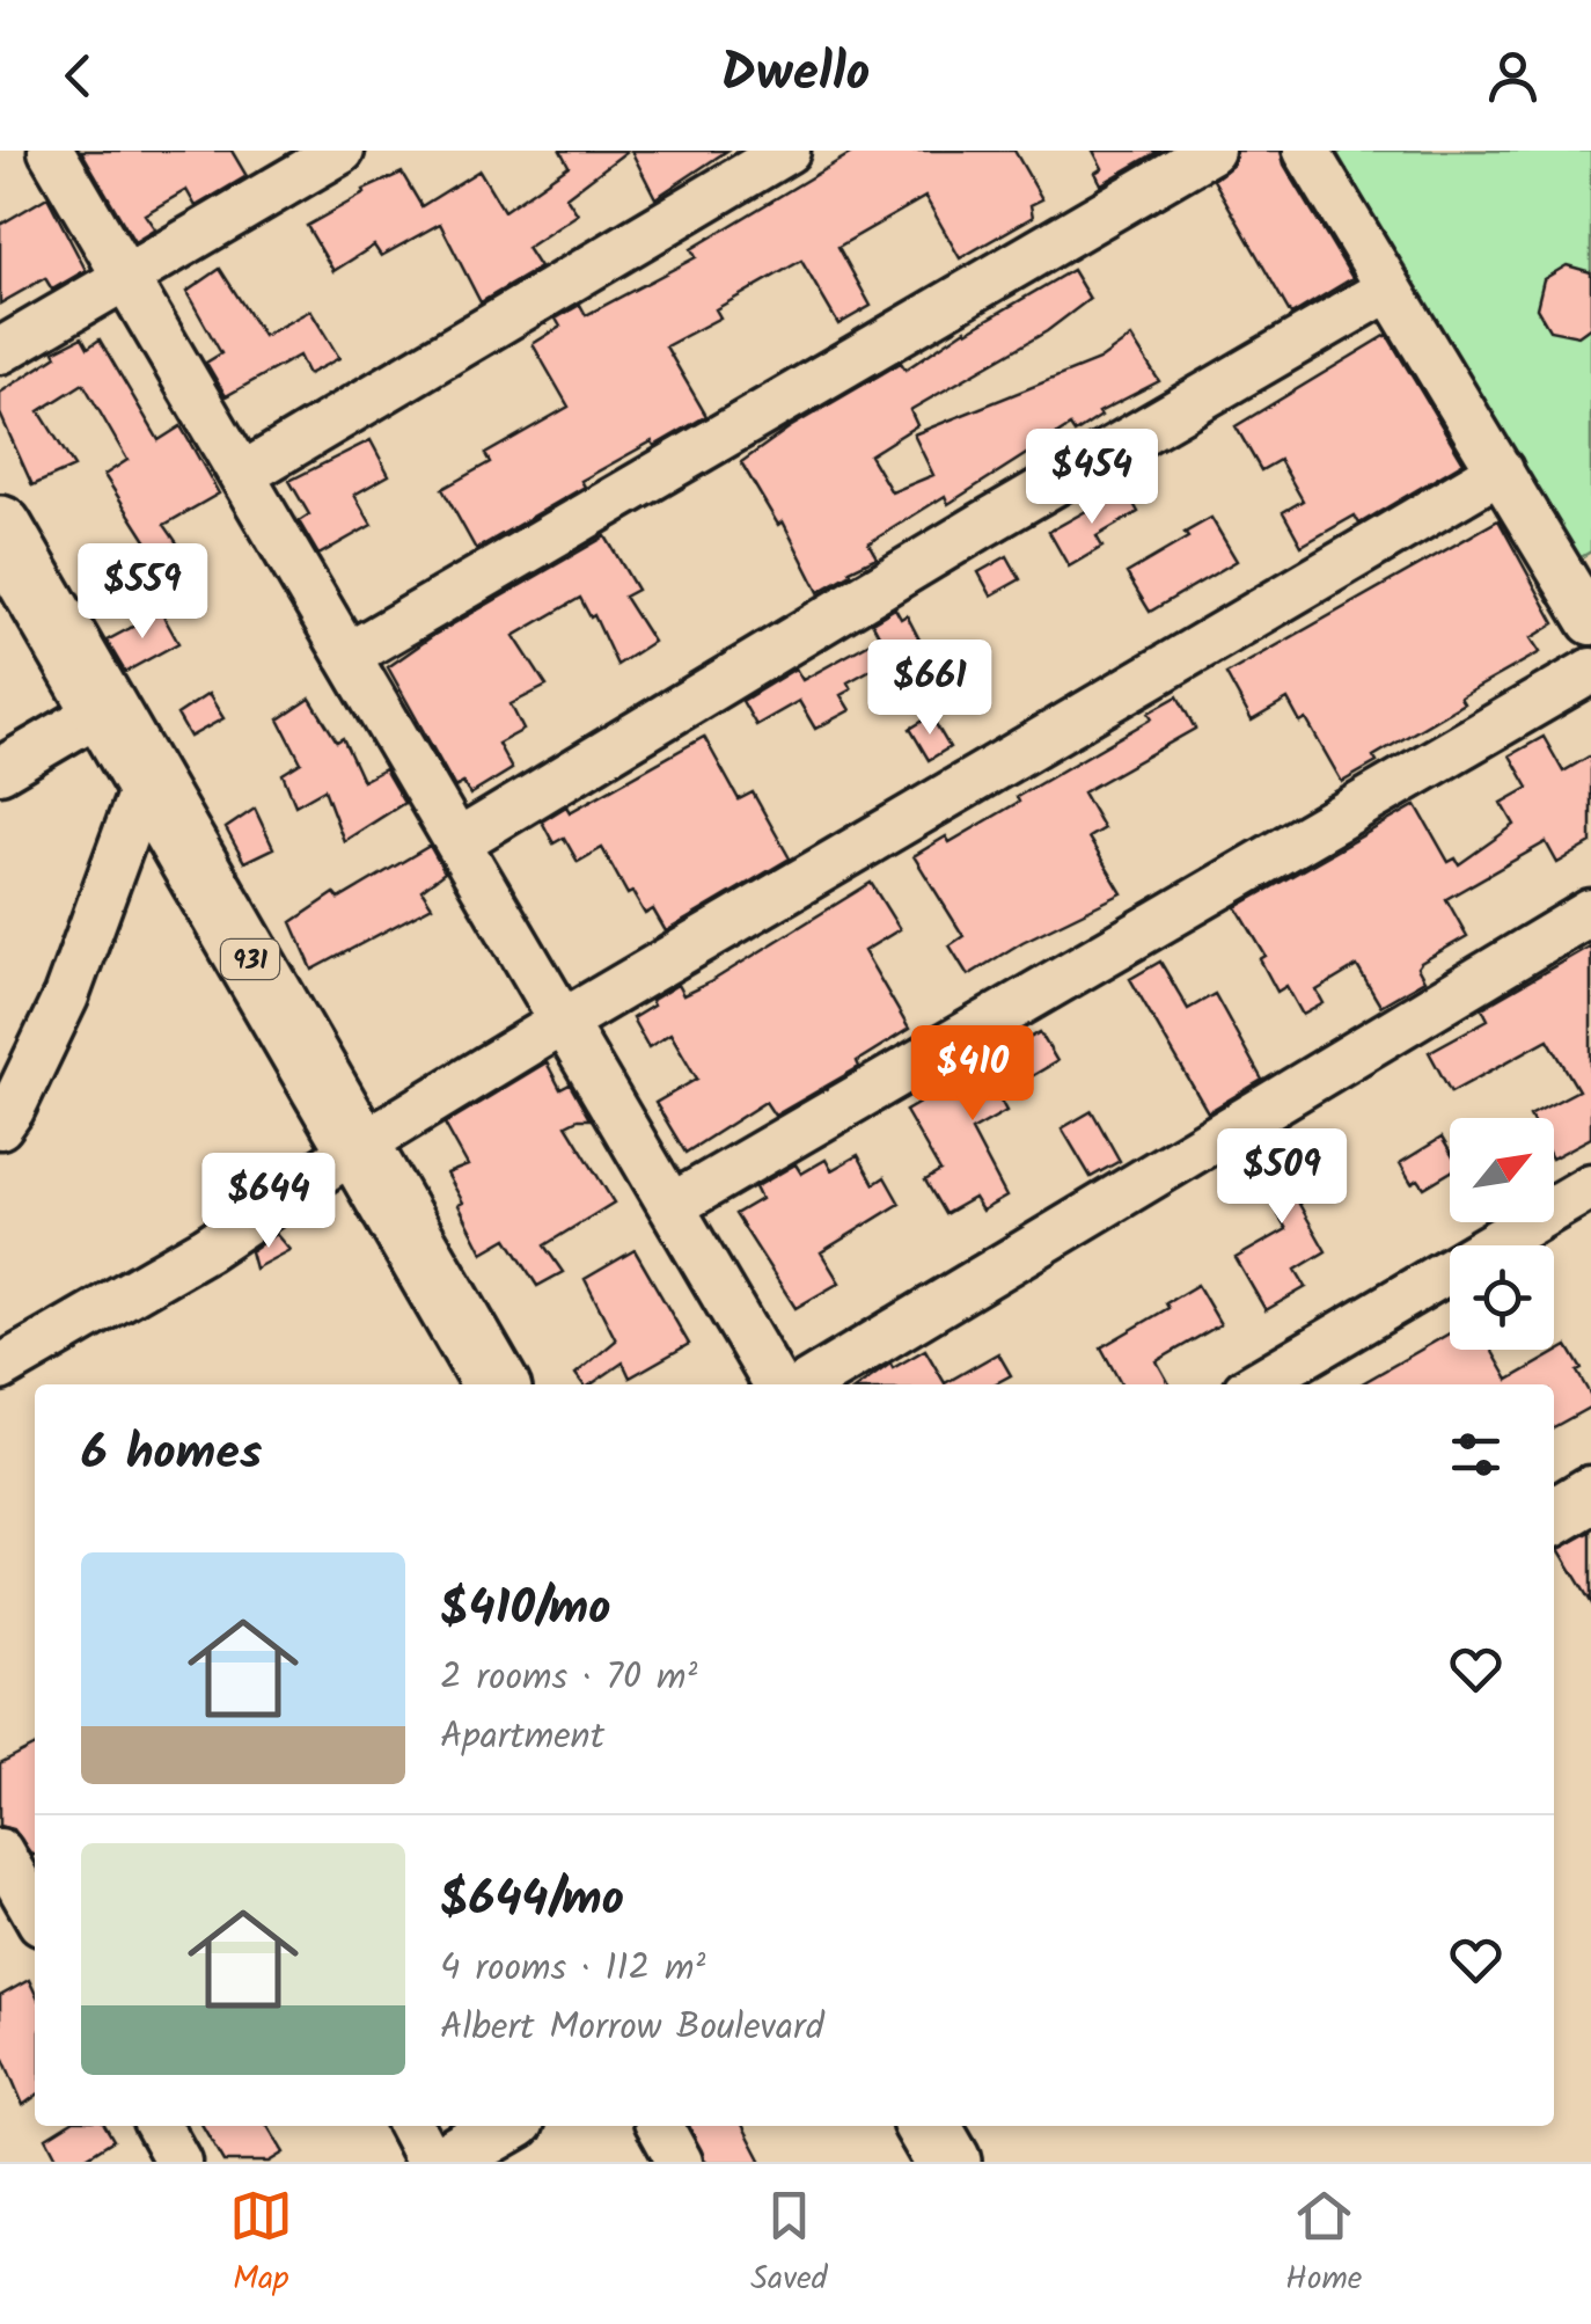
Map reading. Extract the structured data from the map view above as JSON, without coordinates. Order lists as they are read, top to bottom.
{
  "streets": {
    "highway": ["931"]
  },
  "north": "top right",
  "page": {
    "header": "Dwello",
    "price": [
      "$454",
      "$559",
      "$661",
      "$410",
      "$509",
      "$644"
    ],
    "heading": "6 homes",
    "list": [
      {
        "name": "$410/mo",
        "note": "2 rooms · 70 m² · Apartment"
      },
      {
        "name": "$644/mo",
        "note": "4 rooms · 112 m² · Albert Morrow Boulevard"
      }
    ],
    "tabs": ["Map", "Saved", "Home"]
  }
}
